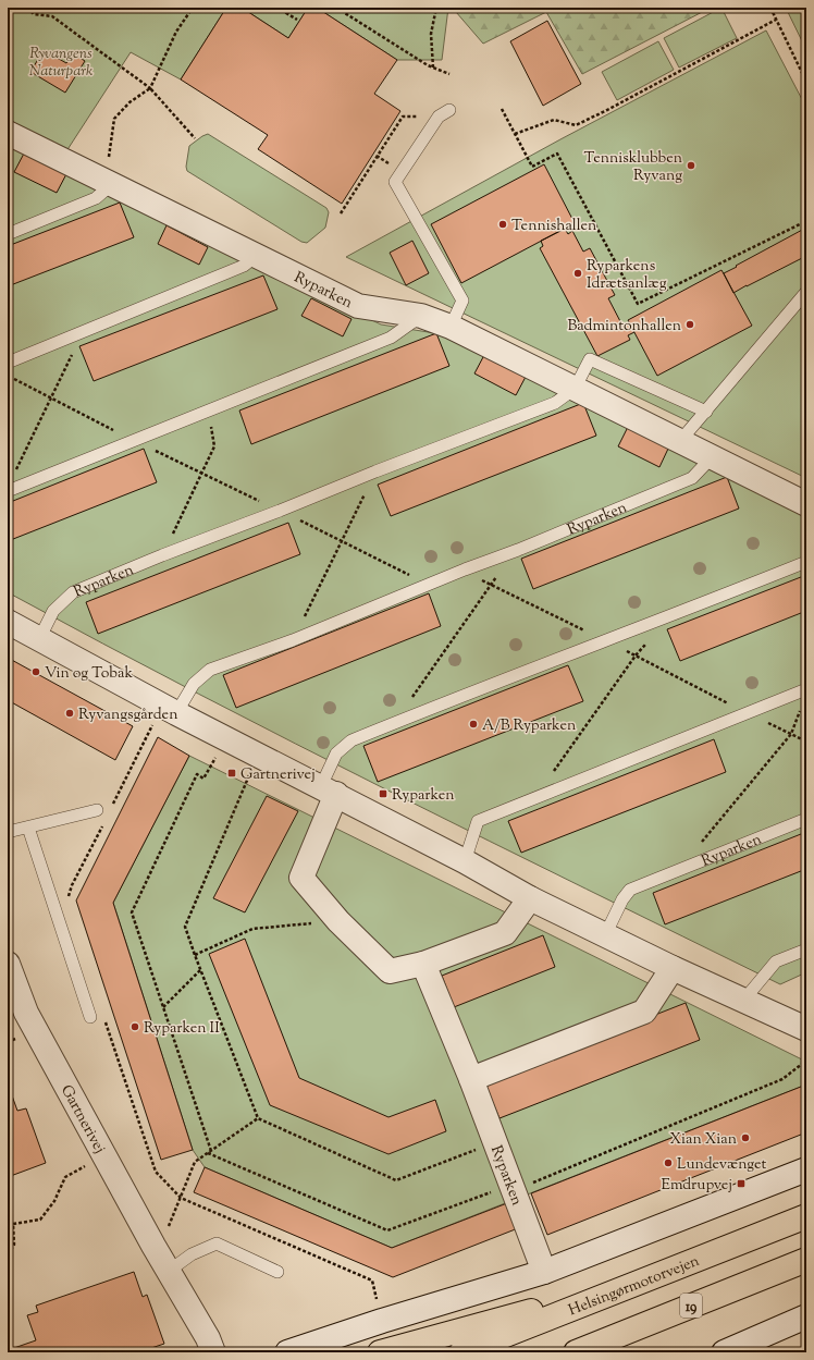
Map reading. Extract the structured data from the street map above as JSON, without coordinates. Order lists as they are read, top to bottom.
{
  "streets": {
    "highway": ["Helsingørmotorvejen", "19"],
    "street": ["Ryparken", "Gartnerivej"]
  },
  "parks": ["Ryvangens Naturpark"],
  "places": {
    "other": [
      "Tennisklubben Ryvang",
      "Tennishallen",
      "Ryparkens Idrætsanlæg",
      "Badmintonhallen",
      "Vin og Tobak",
      "Ryvangsgården",
      "A/B Ryparken",
      "Ryparken II",
      "Xian Xian",
      "Lundevænget"
    ],
    "transit": ["Gartnerivej", "Ryparken", "Emdrupvej"]
  }
}
